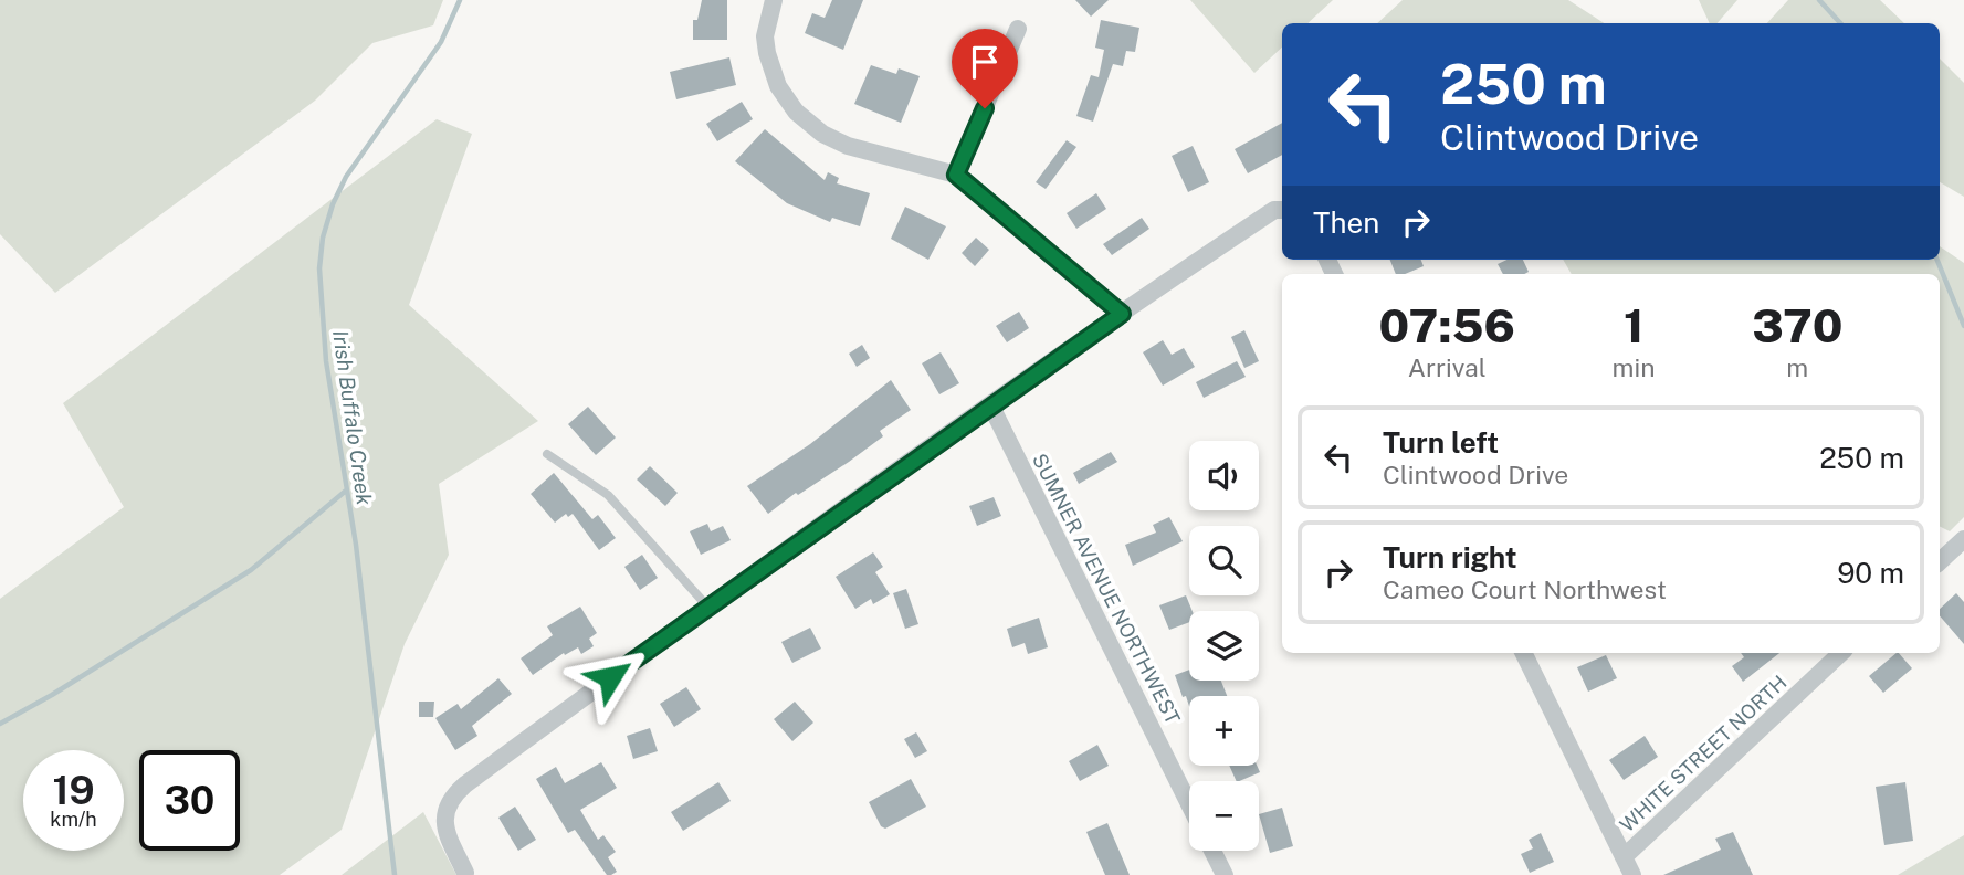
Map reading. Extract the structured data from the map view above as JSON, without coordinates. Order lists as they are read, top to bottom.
{
  "streets": {
    "street": ["SUMNER AVENUE NORTHWEST", "WHITE STREET NORTH"]
  },
  "water": ["Irish Buffalo Creek"],
  "page": {
    "turn": ["250 m", "Clintwood Drive"],
    "then": "Then",
    "eta": [
      "07:56",
      "Arrival",
      "1",
      "min",
      "370",
      "m"
    ],
    "list": [
      {
        "name": "Turn left",
        "note": "Clintwood Drive",
        "value": "250 m"
      },
      {
        "name": "Turn right",
        "note": "Cameo Court Northwest",
        "value": "90 m"
      }
    ],
    "map_buttons": ["+", "−"],
    "speed": "19 km/h",
    "limit": "30"
  }
}
